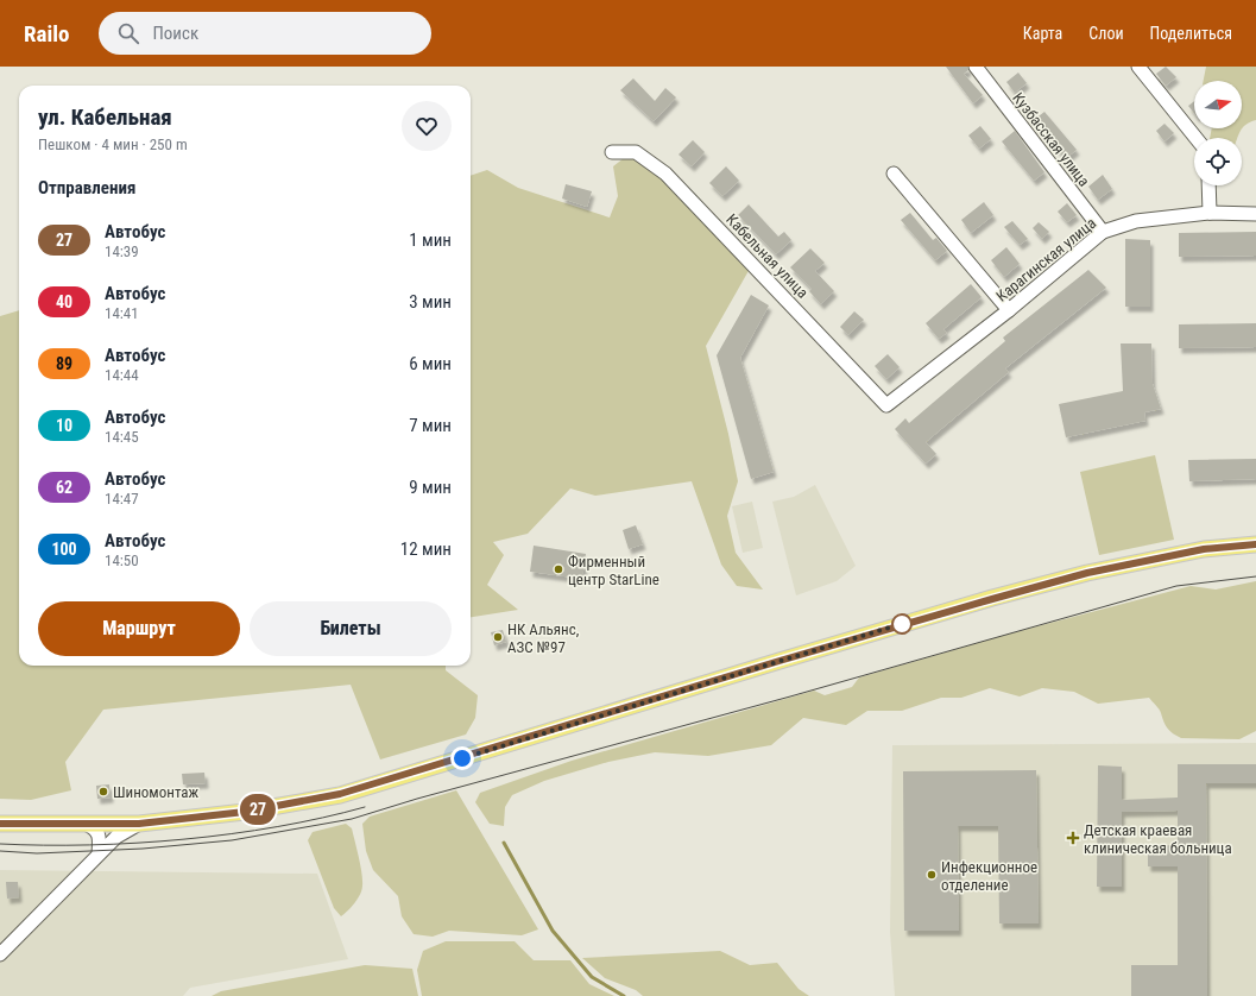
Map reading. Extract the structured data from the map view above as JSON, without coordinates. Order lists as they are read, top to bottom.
{
  "streets": {
    "street": ["Кузбасская улица", "Кабельная улица", "Карагинская улица"]
  },
  "crossings": [
    ["Кузбасская улица", "Карагинская улица"],
    ["Кабельная улица", "Карагинская улица"]
  ],
  "places": {
    "other": [
      "Фирменный центр StarLine",
      "НК Альянс, АЗС №97",
      "Шиномонтаж",
      "Инфекционное отделение"
    ],
    "health": ["Детская краевая клиническая больница"]
  },
  "lines": ["bus line 27"],
  "north": "right",
  "page": {
    "header": "Railo",
    "search": "Поиск",
    "nav": ["Карта", "Слои", "Поделиться"],
    "on_map": "27",
    "heading": [
      ["ул. Кабельная", "Пешком · 4 мин · 250 m"],
      "Отправления"
    ],
    "list": [
      {
        "mark": "27",
        "name": "Автобус",
        "note": "14:39",
        "value": "1 мин"
      },
      {
        "mark": "40",
        "name": "Автобус",
        "note": "14:41",
        "value": "3 мин"
      },
      {
        "mark": "89",
        "name": "Автобус",
        "note": "14:44",
        "value": "6 мин"
      },
      {
        "mark": "10",
        "name": "Автобус",
        "note": "14:45",
        "value": "7 мин"
      },
      {
        "mark": "62",
        "name": "Автобус",
        "note": "14:47",
        "value": "9 мин"
      },
      {
        "mark": "100",
        "name": "Автобус",
        "note": "14:50",
        "value": "12 мин"
      }
    ],
    "buttons": ["Маршрут", "Билеты"]
  }
}
